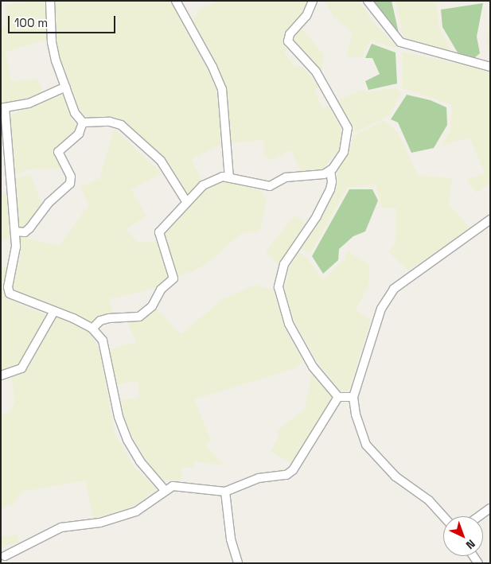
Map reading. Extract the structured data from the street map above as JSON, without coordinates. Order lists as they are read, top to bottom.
{
  "scale_bar": "100 m",
  "north": "bottom right"
}
